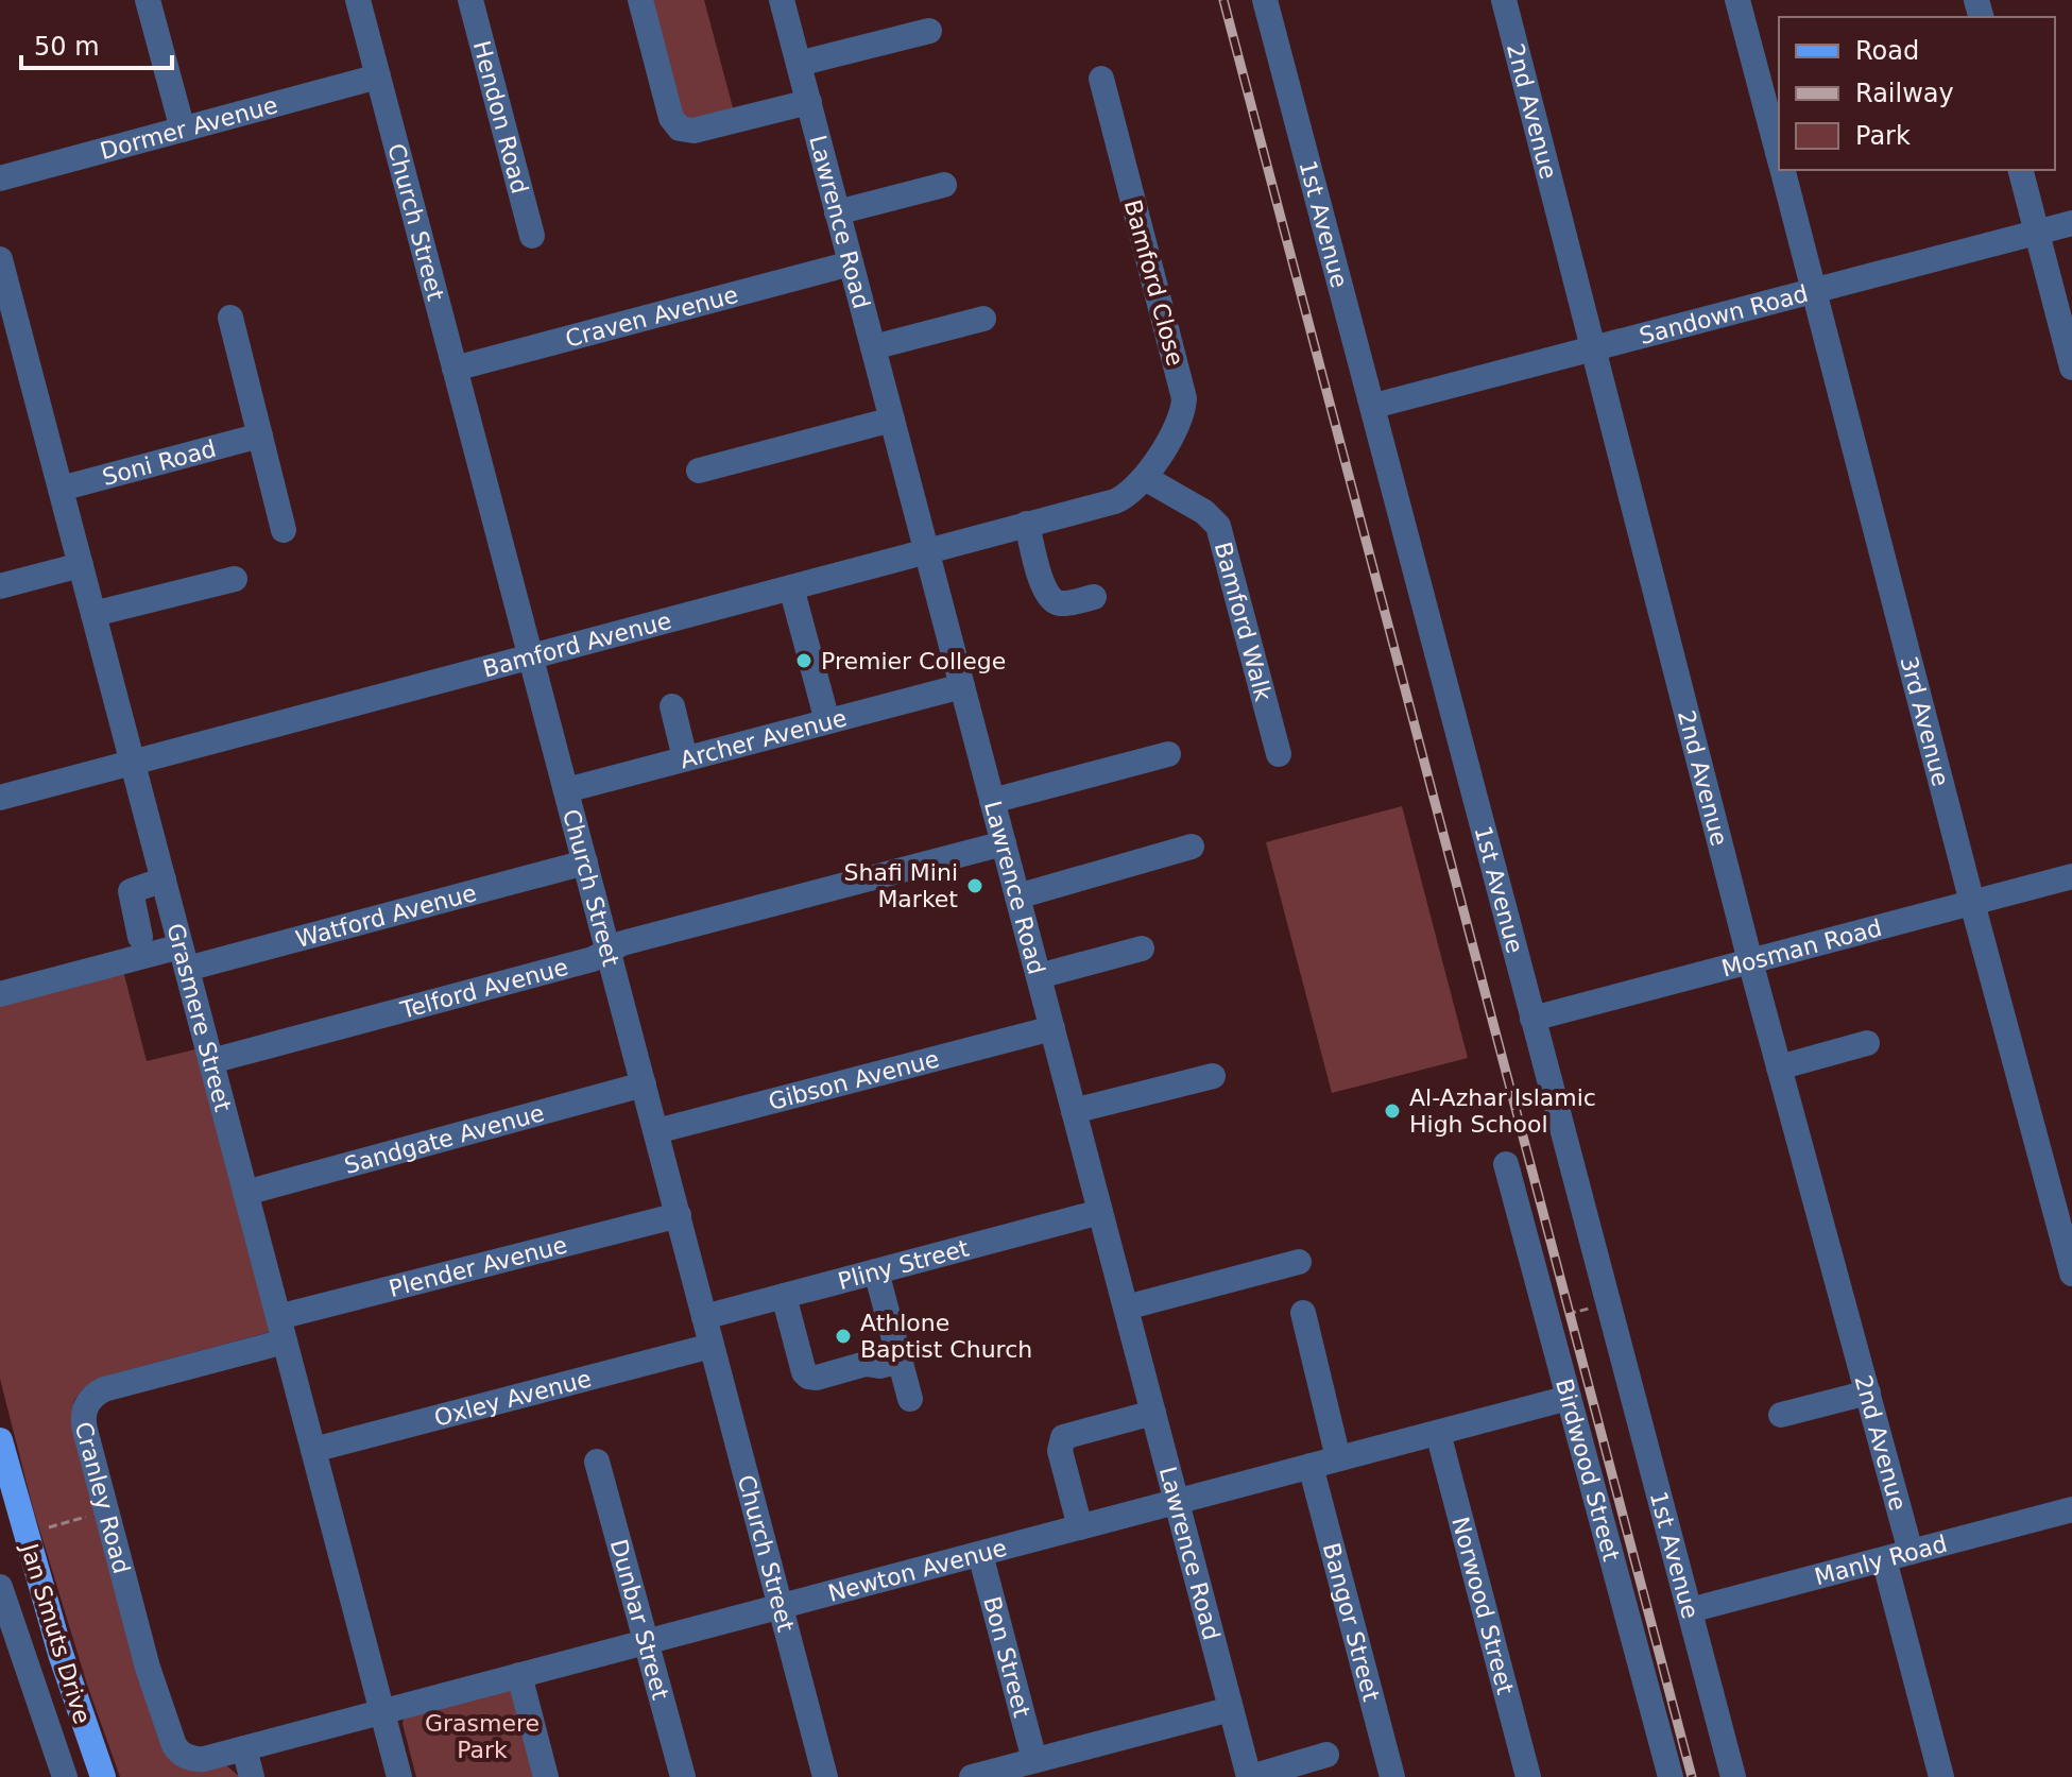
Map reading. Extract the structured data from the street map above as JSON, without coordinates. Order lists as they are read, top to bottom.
{
  "streets": {
    "main road": ["Jan Smuts Drive"],
    "street": [
      "2nd Avenue",
      "Hendon Road",
      "Dormer Avenue",
      "Church Street",
      "Lawrence Road",
      "1st Avenue",
      "Bamford Close",
      "Craven Avenue",
      "Sandown Road",
      "Soni Road",
      "Bamford Walk",
      "Bamford Avenue",
      "3rd Avenue",
      "Archer Avenue",
      "Watford Avenue",
      "Mosman Road",
      "Telford Avenue",
      "Grasmere Street",
      "Gibson Avenue",
      "Sandgate Avenue",
      "Pliny Street",
      "Plender Avenue",
      "Oxley Avenue",
      "Birdwood Street",
      "Cranley Road",
      "Manly Road",
      "Newton Avenue",
      "Norwood Street",
      "Dunbar Street",
      "Bangor Street",
      "Bon Street"
    ]
  },
  "crossings": [
    ["2nd Avenue", "Sandown Road"],
    ["2nd Avenue", "Mosman Road"],
    ["2nd Avenue", "Manly Road"],
    ["Dormer Avenue", "Church Street"],
    ["Church Street", "Craven Avenue"],
    ["Church Street", "Bamford Avenue"],
    ["Church Street", "Archer Avenue"],
    ["Church Street", "Watford Avenue"],
    ["Church Street", "Telford Avenue"],
    ["Church Street", "Gibson Avenue"],
    ["Church Street", "Sandgate Avenue"],
    ["Church Street", "Pliny Street"],
    ["Church Street", "Plender Avenue"],
    ["Church Street", "Oxley Avenue"],
    ["Church Street", "Newton Avenue"],
    ["Lawrence Road", "Craven Avenue"],
    ["Lawrence Road", "Bamford Avenue"],
    ["Lawrence Road", "Archer Avenue"],
    ["Lawrence Road", "Telford Avenue"],
    ["Lawrence Road", "Gibson Avenue"],
    ["Lawrence Road", "Pliny Street"],
    ["Lawrence Road", "Newton Avenue"],
    ["1st Avenue", "Sandown Road"],
    ["1st Avenue", "Mosman Road"],
    ["1st Avenue", "Manly Road"],
    ["Bamford Close", "Bamford Walk"],
    ["Bamford Close", "Bamford Avenue"],
    ["Sandown Road", "3rd Avenue"],
    ["Soni Road", "Grasmere Street"],
    ["Bamford Walk", "Bamford Avenue"],
    ["Bamford Avenue", "Grasmere Street"],
    ["3rd Avenue", "Mosman Road"],
    ["Watford Avenue", "Grasmere Street"],
    ["Telford Avenue", "Grasmere Street"],
    ["Grasmere Street", "Sandgate Avenue"],
    ["Grasmere Street", "Plender Avenue"],
    ["Grasmere Street", "Oxley Avenue"],
    ["Grasmere Street", "Cranley Road"],
    ["Grasmere Street", "Newton Avenue"],
    ["Plender Avenue", "Cranley Road"],
    ["Birdwood Street", "Newton Avenue"],
    ["Cranley Road", "Newton Avenue"],
    ["Newton Avenue", "Norwood Street"],
    ["Newton Avenue", "Dunbar Street"],
    ["Newton Avenue", "Bangor Street"],
    ["Newton Avenue", "Bon Street"]
  ],
  "parks": ["Grasmere Park"],
  "places": [
    "Premier College",
    "Shafi Mini Market",
    "Al-Azhar Islamic High School",
    "Athlone Baptist Church"
  ],
  "legend": ["Road", "Railway", "Park"],
  "scale_bar": "50 m"
}
